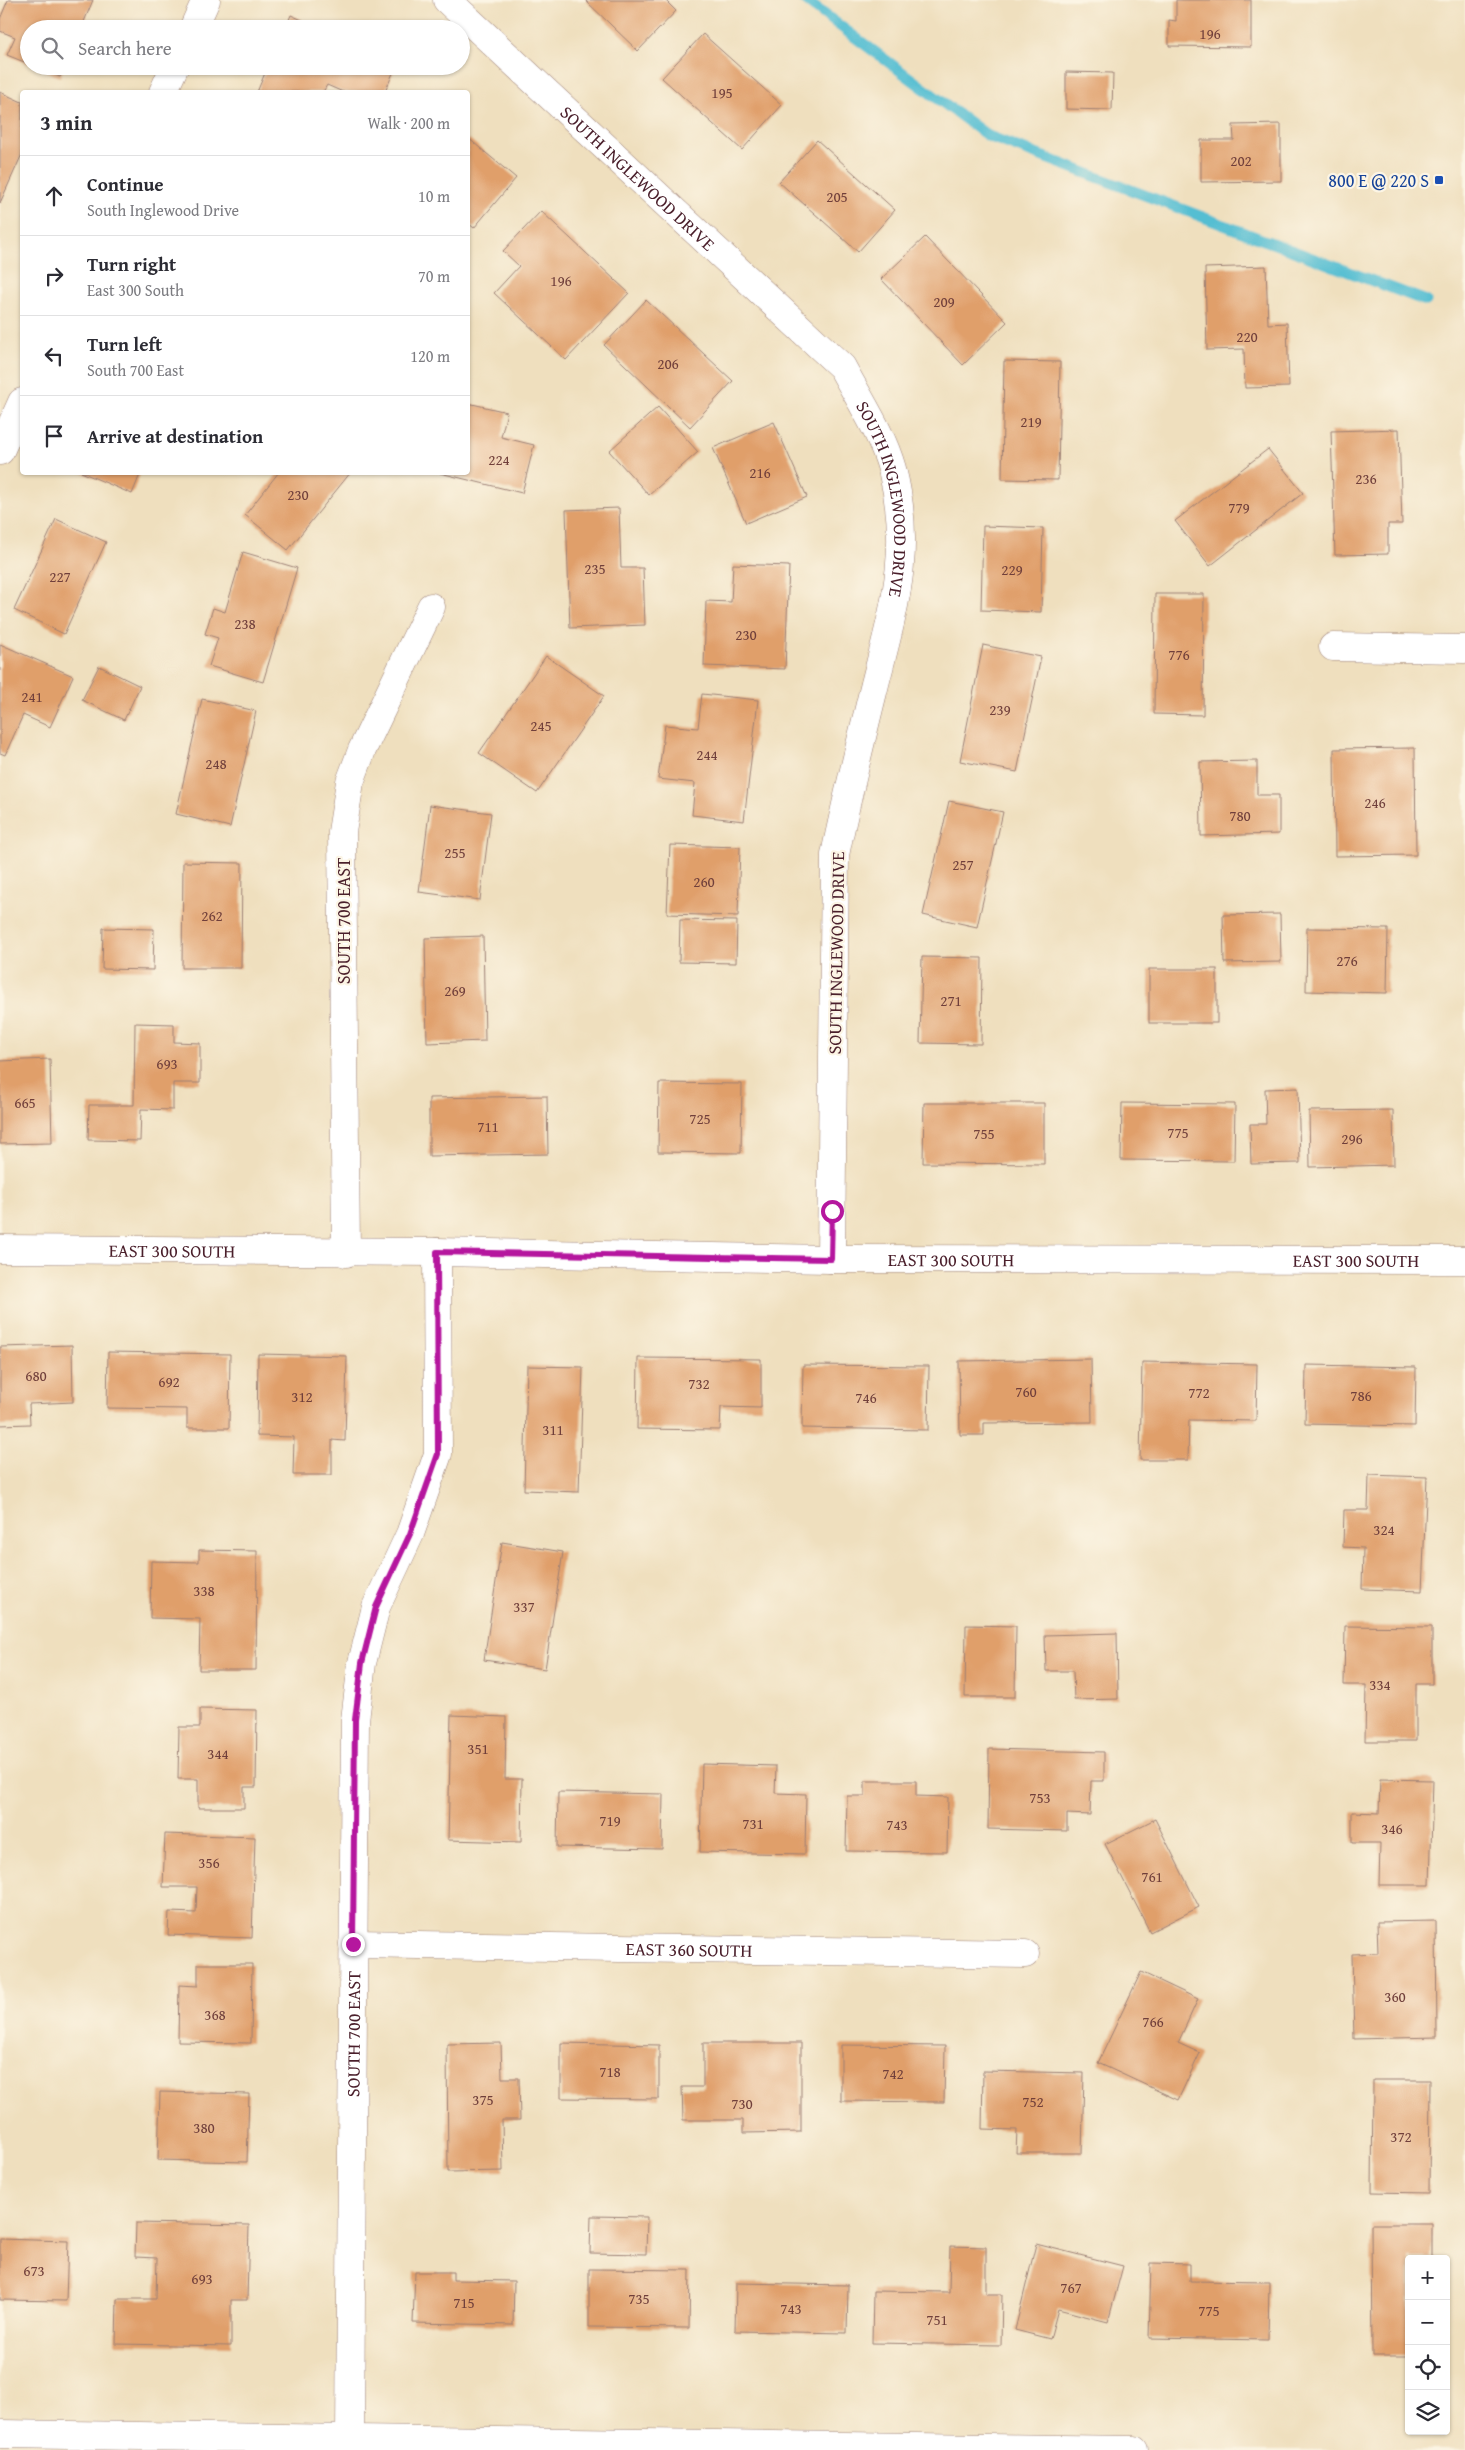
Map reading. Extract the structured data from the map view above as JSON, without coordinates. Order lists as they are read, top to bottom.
{
  "streets": {
    "street": [
      "SOUTH INGLEWOOD DRIVE",
      "SOUTH 700 EAST",
      "EAST 300 SOUTH",
      "EAST 360 SOUTH"
    ]
  },
  "crossings": [
    ["SOUTH INGLEWOOD DRIVE", "EAST 300 SOUTH"],
    ["SOUTH 700 EAST", "EAST 300 SOUTH"],
    ["SOUTH 700 EAST", "EAST 360 SOUTH"]
  ],
  "places": {
    "transit": ["800 E @ 220 S"]
  },
  "house_numbers": [
    "196",
    "195",
    "202",
    "205",
    "196",
    "209",
    "220",
    "206",
    "219",
    "224",
    "216",
    "236",
    "230",
    "779",
    "235",
    "229",
    "227",
    "238",
    "230",
    "776",
    "241",
    "239",
    "245",
    "244",
    "248",
    "246",
    "780",
    "255",
    "257",
    "260",
    "262",
    "276",
    "269",
    "271",
    "693",
    "665",
    "725",
    "711",
    "775",
    "755",
    "296",
    "680",
    "692",
    "732",
    "760",
    "772",
    "786",
    "312",
    "746",
    "311",
    "324",
    "338",
    "337",
    "334",
    "351",
    "344",
    "753",
    "719",
    "731",
    "743",
    "346",
    "356",
    "761",
    "360",
    "368",
    "766",
    "718",
    "742",
    "375",
    "752",
    "730",
    "380",
    "372",
    "673",
    "693",
    "767",
    "735",
    "715",
    "743",
    "775",
    "751"
  ],
  "page": {
    "search": "Search here",
    "heading": ["3 min", "Walk · 200 m"],
    "list": [
      ["Continue", "South Inglewood Drive", "10 m"],
      ["Turn right", "East 300 South", "70 m"],
      ["Turn left", "South 700 East", "120 m"],
      "Arrive at destination"
    ],
    "map_buttons": ["+", "−"]
  }
}
